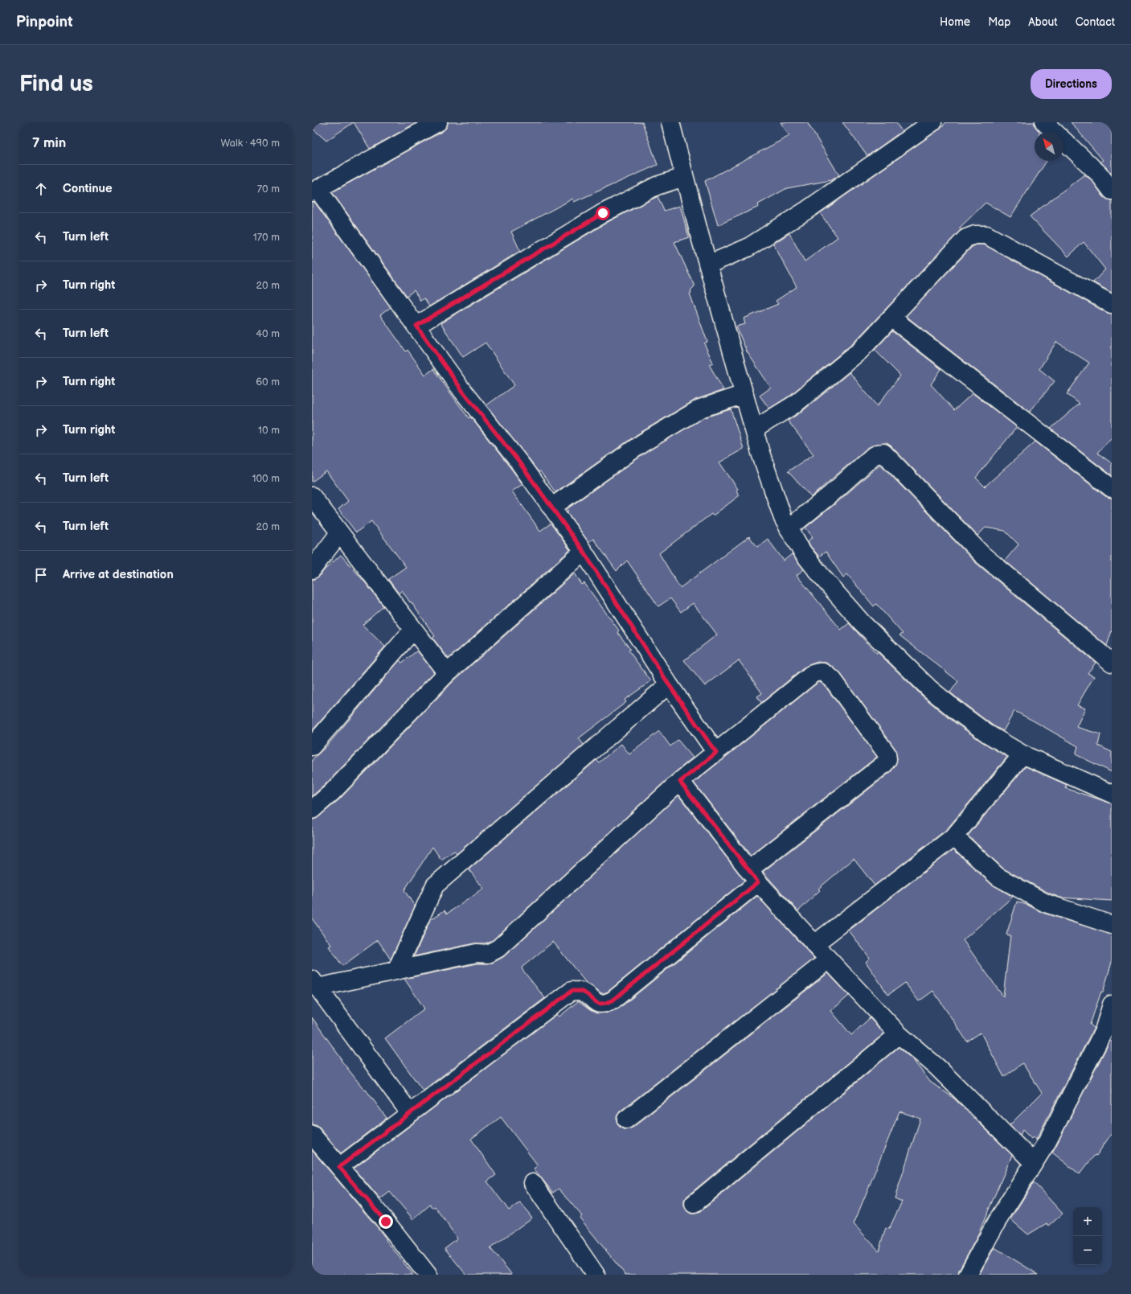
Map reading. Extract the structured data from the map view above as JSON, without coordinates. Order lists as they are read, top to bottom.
{
  "north": "top left",
  "page": {
    "header": "Pinpoint",
    "nav": [
      "Home",
      "Map",
      "About",
      "Contact"
    ],
    "buttons": "Directions",
    "title": "Find us",
    "heading": ["7 min", "Walk · 490 m"],
    "list": [
      ["Continue", "70 m"],
      ["Turn left", "170 m"],
      ["Turn right", "20 m"],
      ["Turn left", "40 m"],
      ["Turn right", "60 m"],
      ["Turn right", "10 m"],
      ["Turn left", "100 m"],
      ["Turn left", "20 m"],
      "Arrive at destination"
    ],
    "map_buttons": ["+", "−"]
  }
}
